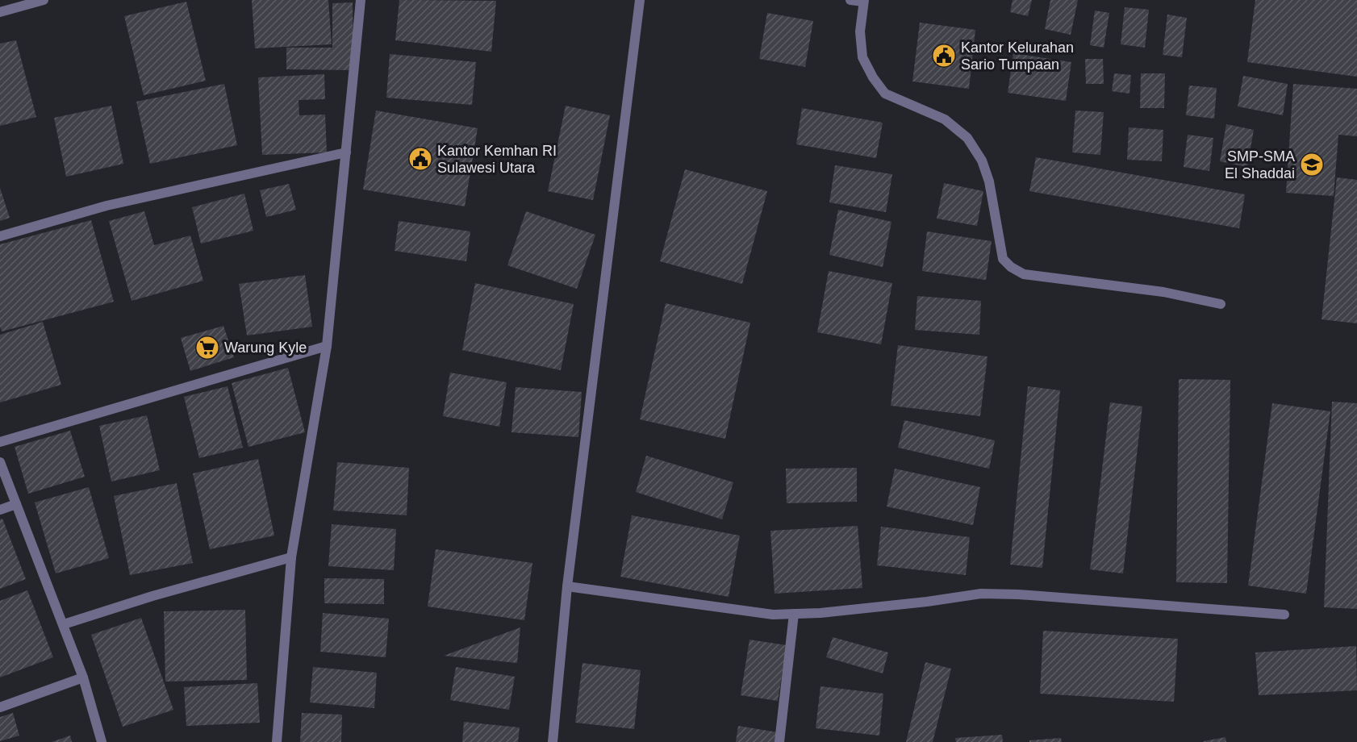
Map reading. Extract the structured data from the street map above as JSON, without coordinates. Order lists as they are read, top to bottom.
{
  "places": {
    "public building": ["Kantor Kelurahan Sario Tumpaan", "Kantor Kemhan RI Sulawesi Utara"],
    "school or university": ["SMP-SMA El Shaddai"],
    "supermarket": ["Warung Kyle"]
  }
}
